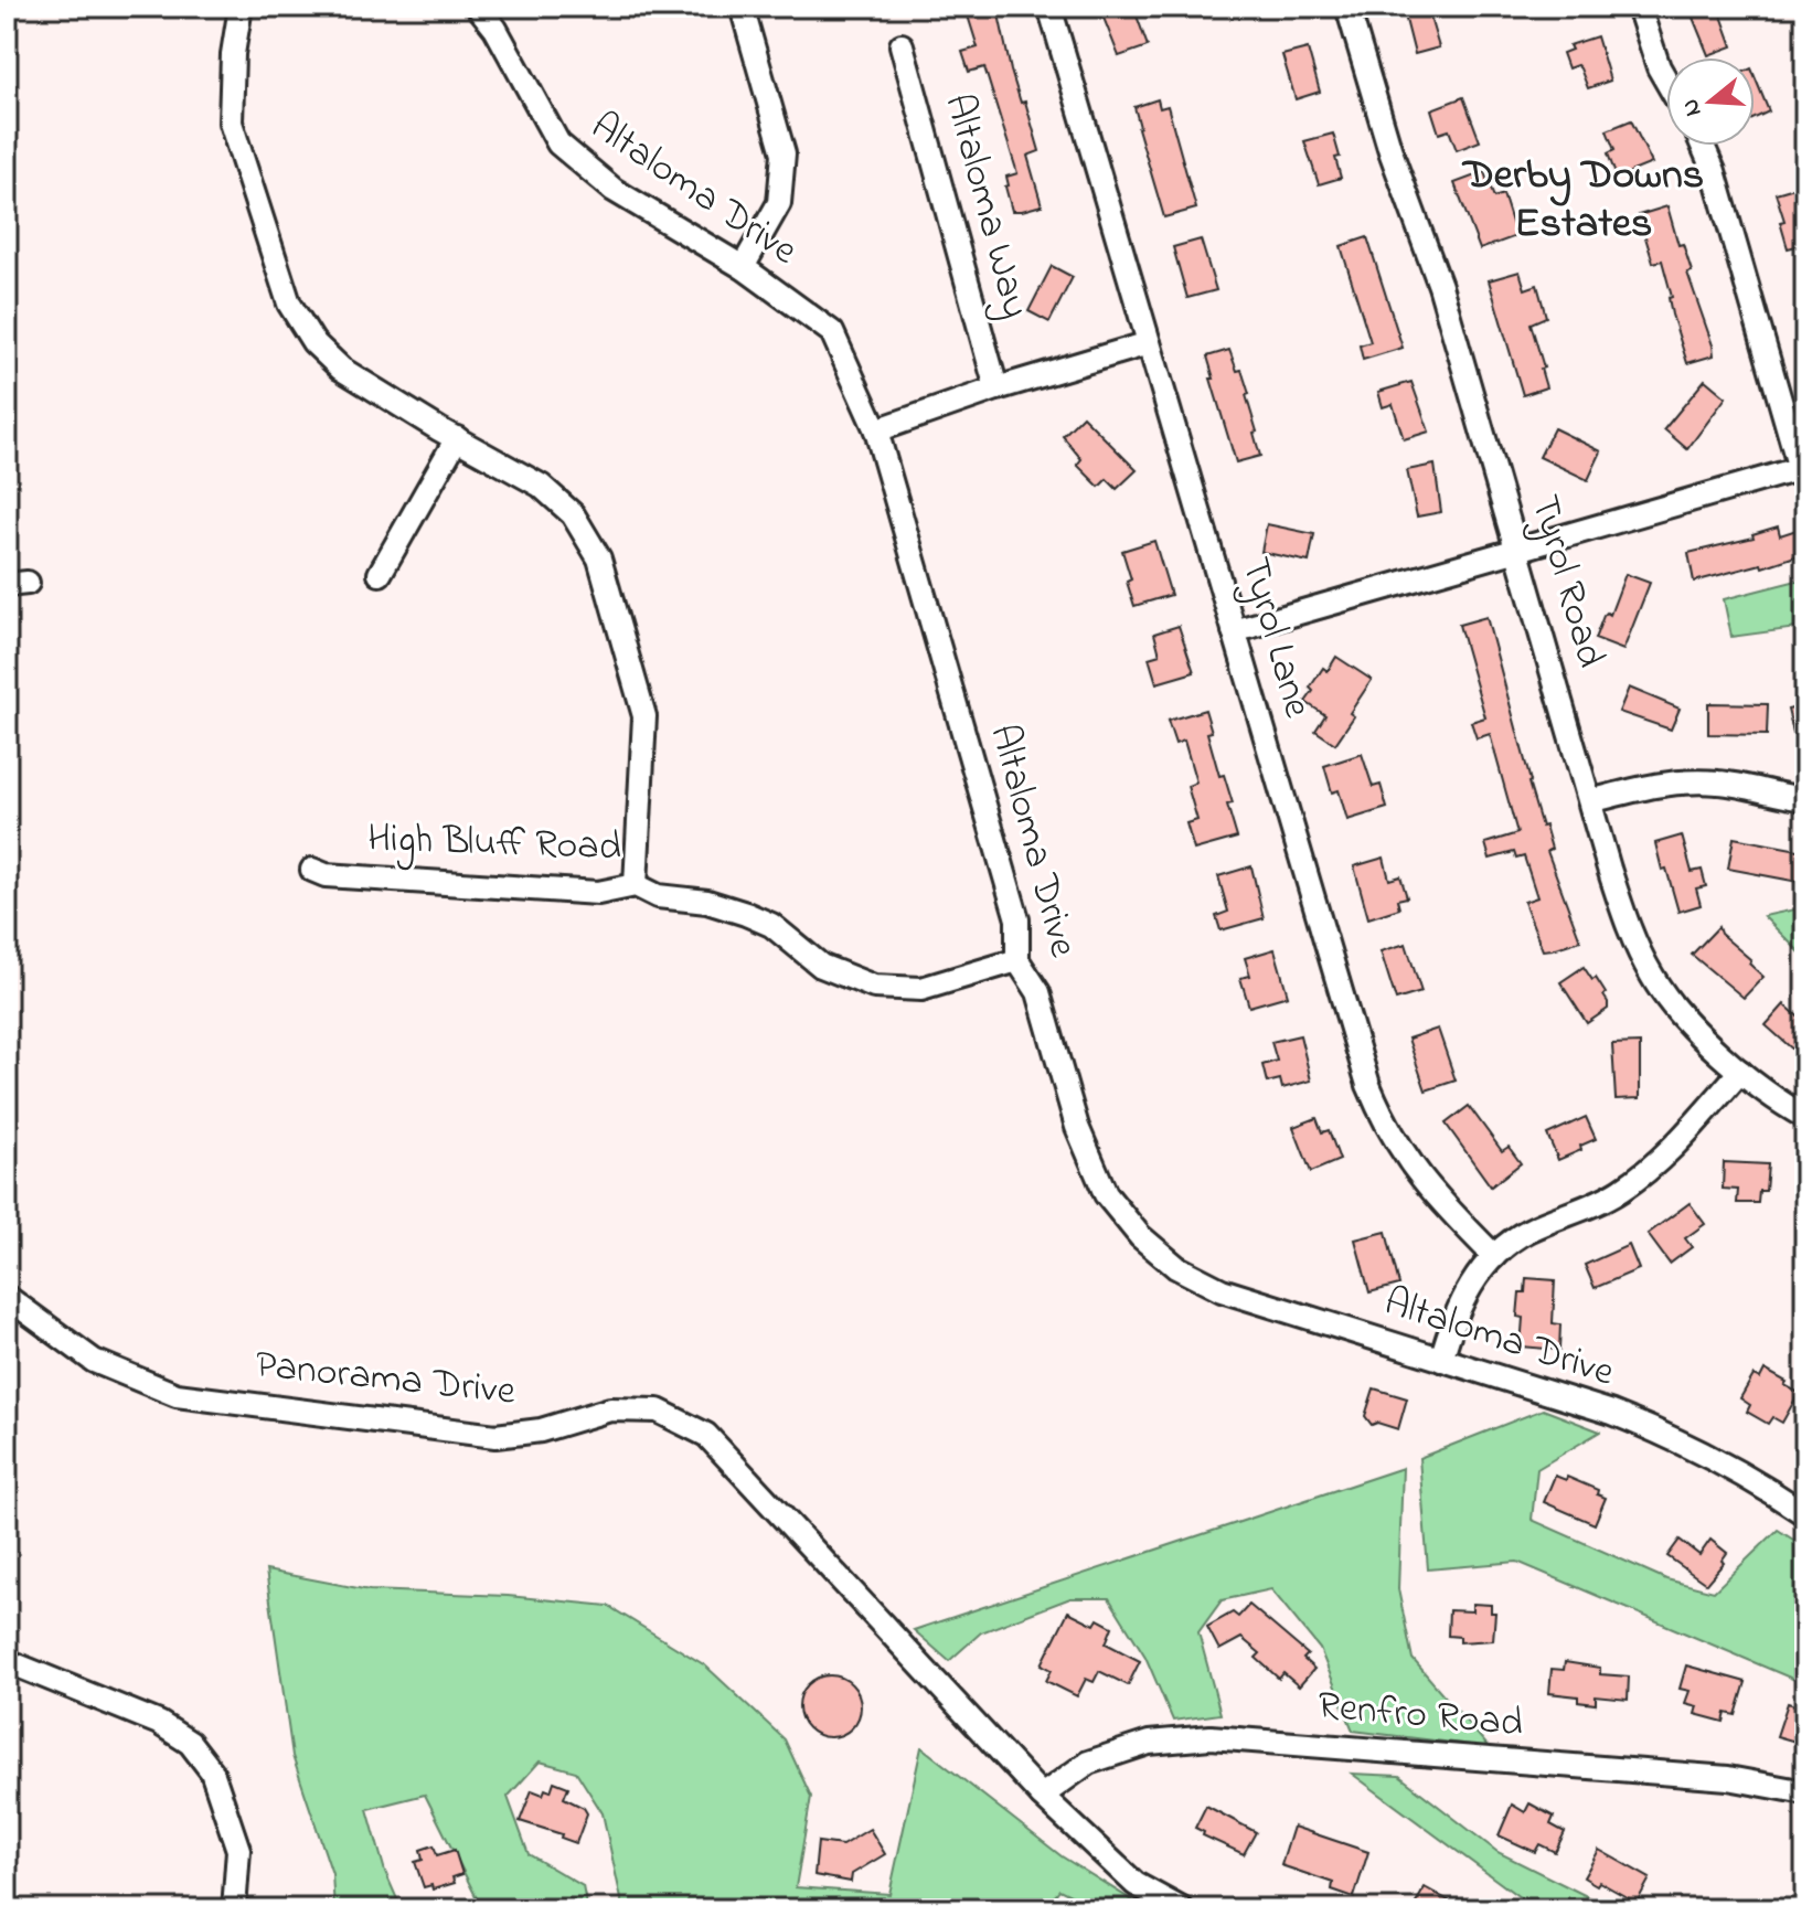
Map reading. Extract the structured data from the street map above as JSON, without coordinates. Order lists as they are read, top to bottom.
{
  "streets": {
    "street": [
      "Altaloma Drive",
      "Altaloma Way",
      "Tyrol Road",
      "Tyrol Lane",
      "High Bluff Road",
      "Panorama Drive",
      "Renfro Road"
    ]
  },
  "crossings": [
    ["Altaloma Drive", "High Bluff Road"],
    ["Panorama Drive", "Renfro Road"]
  ],
  "districts": ["Derby Downs Estates"],
  "north": "left"
}
